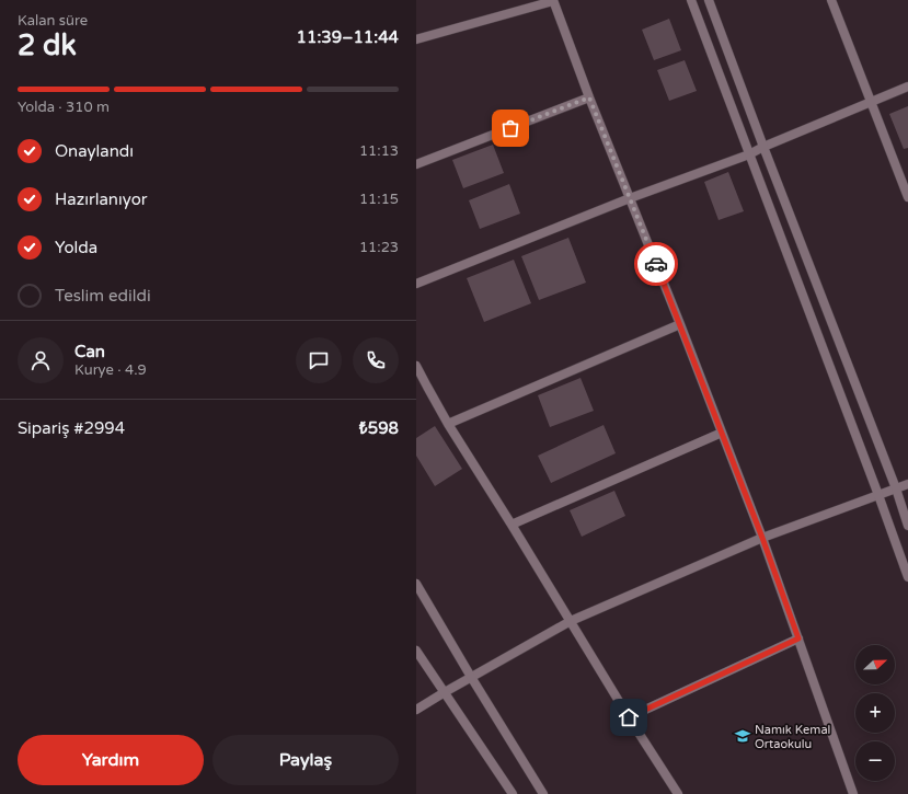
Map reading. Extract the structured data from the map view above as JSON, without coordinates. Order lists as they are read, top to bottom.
{
  "places": {
    "school or university": ["Namık Kemal Ortaokulu"]
  },
  "north": "right",
  "page": {
    "heading": ["2 dk", "Kalan süre", "11:39–11:44"],
    "panel": [
      "Can",
      "Kurye · 4.9",
      "Sipariş #2994",
      "₺598"
    ],
    "bar": "Yolda · 310 m",
    "list": [
      ["Onaylandı", "11:13"],
      ["Hazırlanıyor", "11:15"],
      ["Yolda", "11:23"],
      "Teslim edildi"
    ],
    "map_buttons": ["+", "−"],
    "buttons": ["Yardım", "Paylaş"]
  }
}
